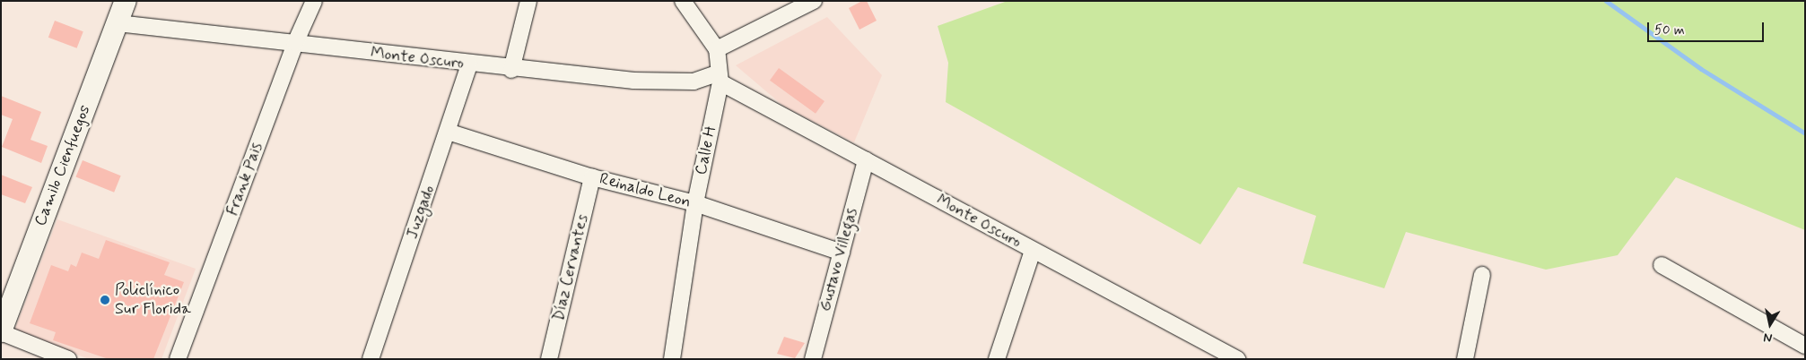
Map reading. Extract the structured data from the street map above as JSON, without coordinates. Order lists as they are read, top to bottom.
{
  "streets": {
    "street": [
      "Monte Oscuro",
      "Calle H",
      "Camilo Cienfuegos",
      "Frank Pais",
      "Reinaldo Leon",
      "Juzgado",
      "Gustavo Villegas",
      "Díaz Cervantes"
    ]
  },
  "crossings": [
    ["Monte Oscuro", "Calle H"],
    ["Monte Oscuro", "Camilo Cienfuegos"],
    ["Monte Oscuro", "Frank Pais"],
    ["Monte Oscuro", "Juzgado"],
    ["Monte Oscuro", "Gustavo Villegas"],
    ["Calle H", "Reinaldo Leon"],
    ["Reinaldo Leon", "Juzgado"],
    ["Reinaldo Leon", "Gustavo Villegas"],
    ["Reinaldo Leon", "Díaz Cervantes"]
  ],
  "places": ["Policlínico Sur Florida"],
  "scale_bar": "50 m",
  "north": "bottom"
}
